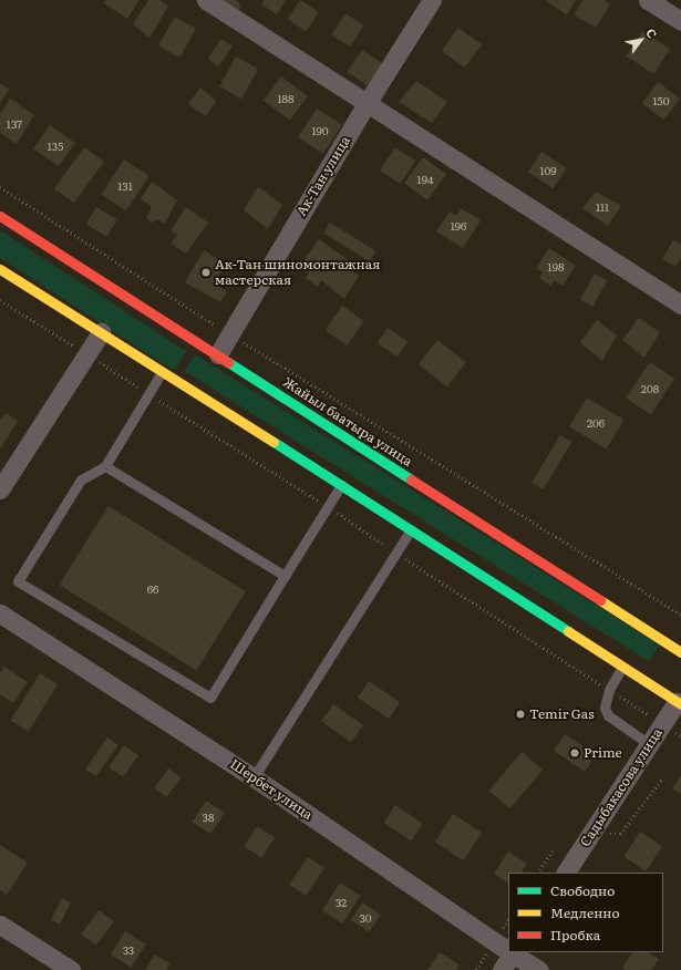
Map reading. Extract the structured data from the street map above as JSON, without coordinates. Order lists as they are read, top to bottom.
{
  "streets": {
    "main road": ["Жайыл баатыра улица"],
    "street": ["Ак-Тан улица", "Садыбакасова улица", "Шербет улица"]
  },
  "crossings": [
    ["Ак-Тан улица", "Жайыл баатыра улица"]
  ],
  "places": ["Ак-Тан шиномонтажная мастерская", "Temir Gas", "Prime"],
  "house_numbers": [
    "188",
    "150",
    "137",
    "190",
    "135",
    "109",
    "194",
    "131",
    "111",
    "196",
    "198",
    "208",
    "206",
    "66",
    "38",
    "32",
    "30",
    "33"
  ],
  "legend": ["Свободно", "Медленно", "Пробка"],
  "north": "top right"
}
